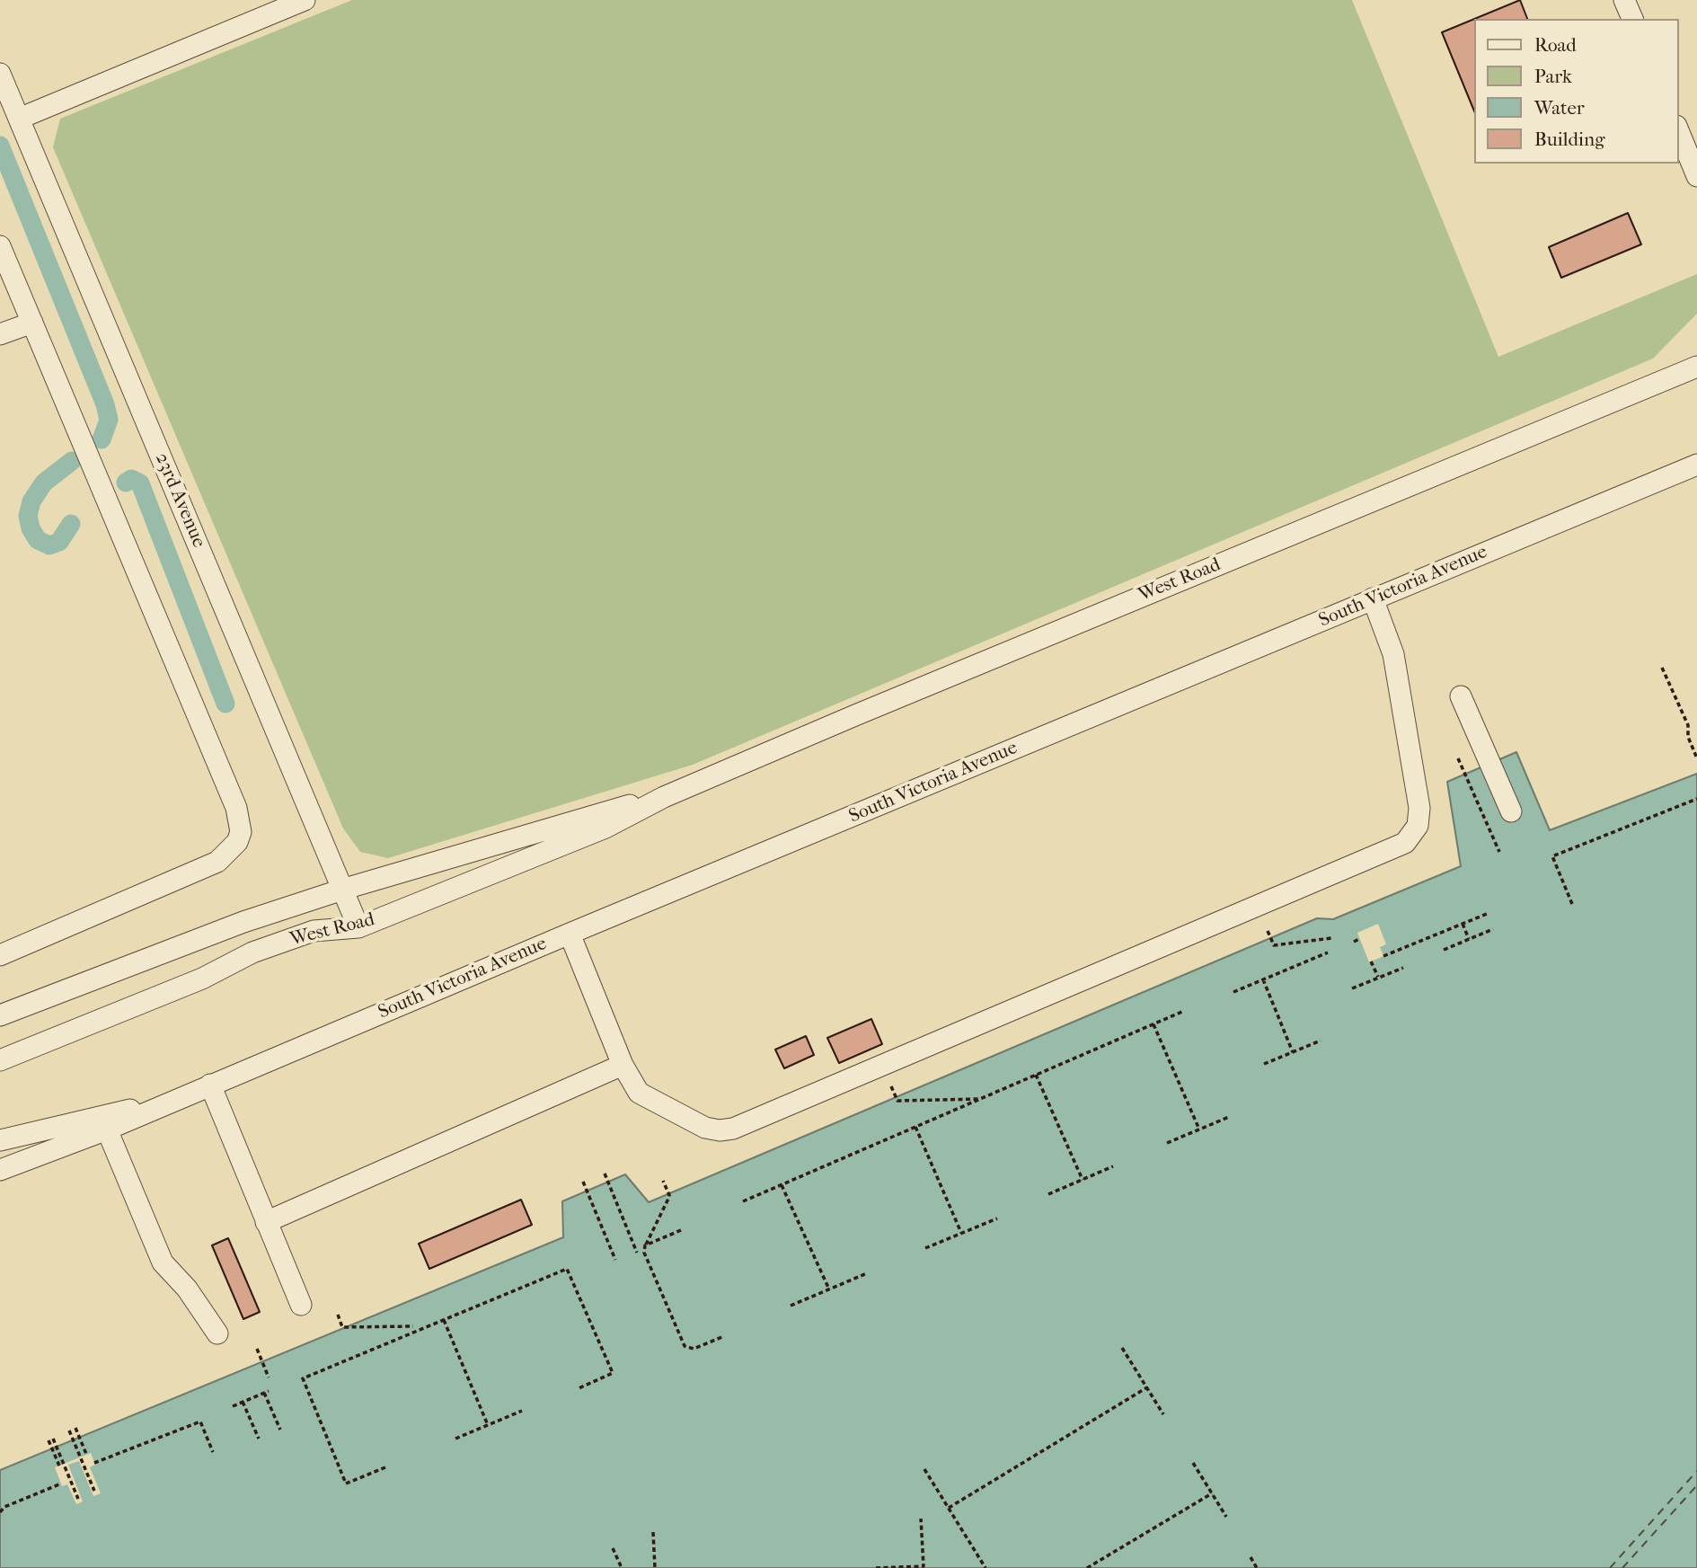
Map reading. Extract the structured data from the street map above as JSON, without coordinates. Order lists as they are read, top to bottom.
{
  "streets": {
    "street": ["23rd Avenue", "West Road", "South Victoria Avenue"]
  },
  "crossings": [
    ["23rd Avenue", "West Road"]
  ],
  "legend": [
    "Road",
    "Park",
    "Water",
    "Building"
  ]
}
